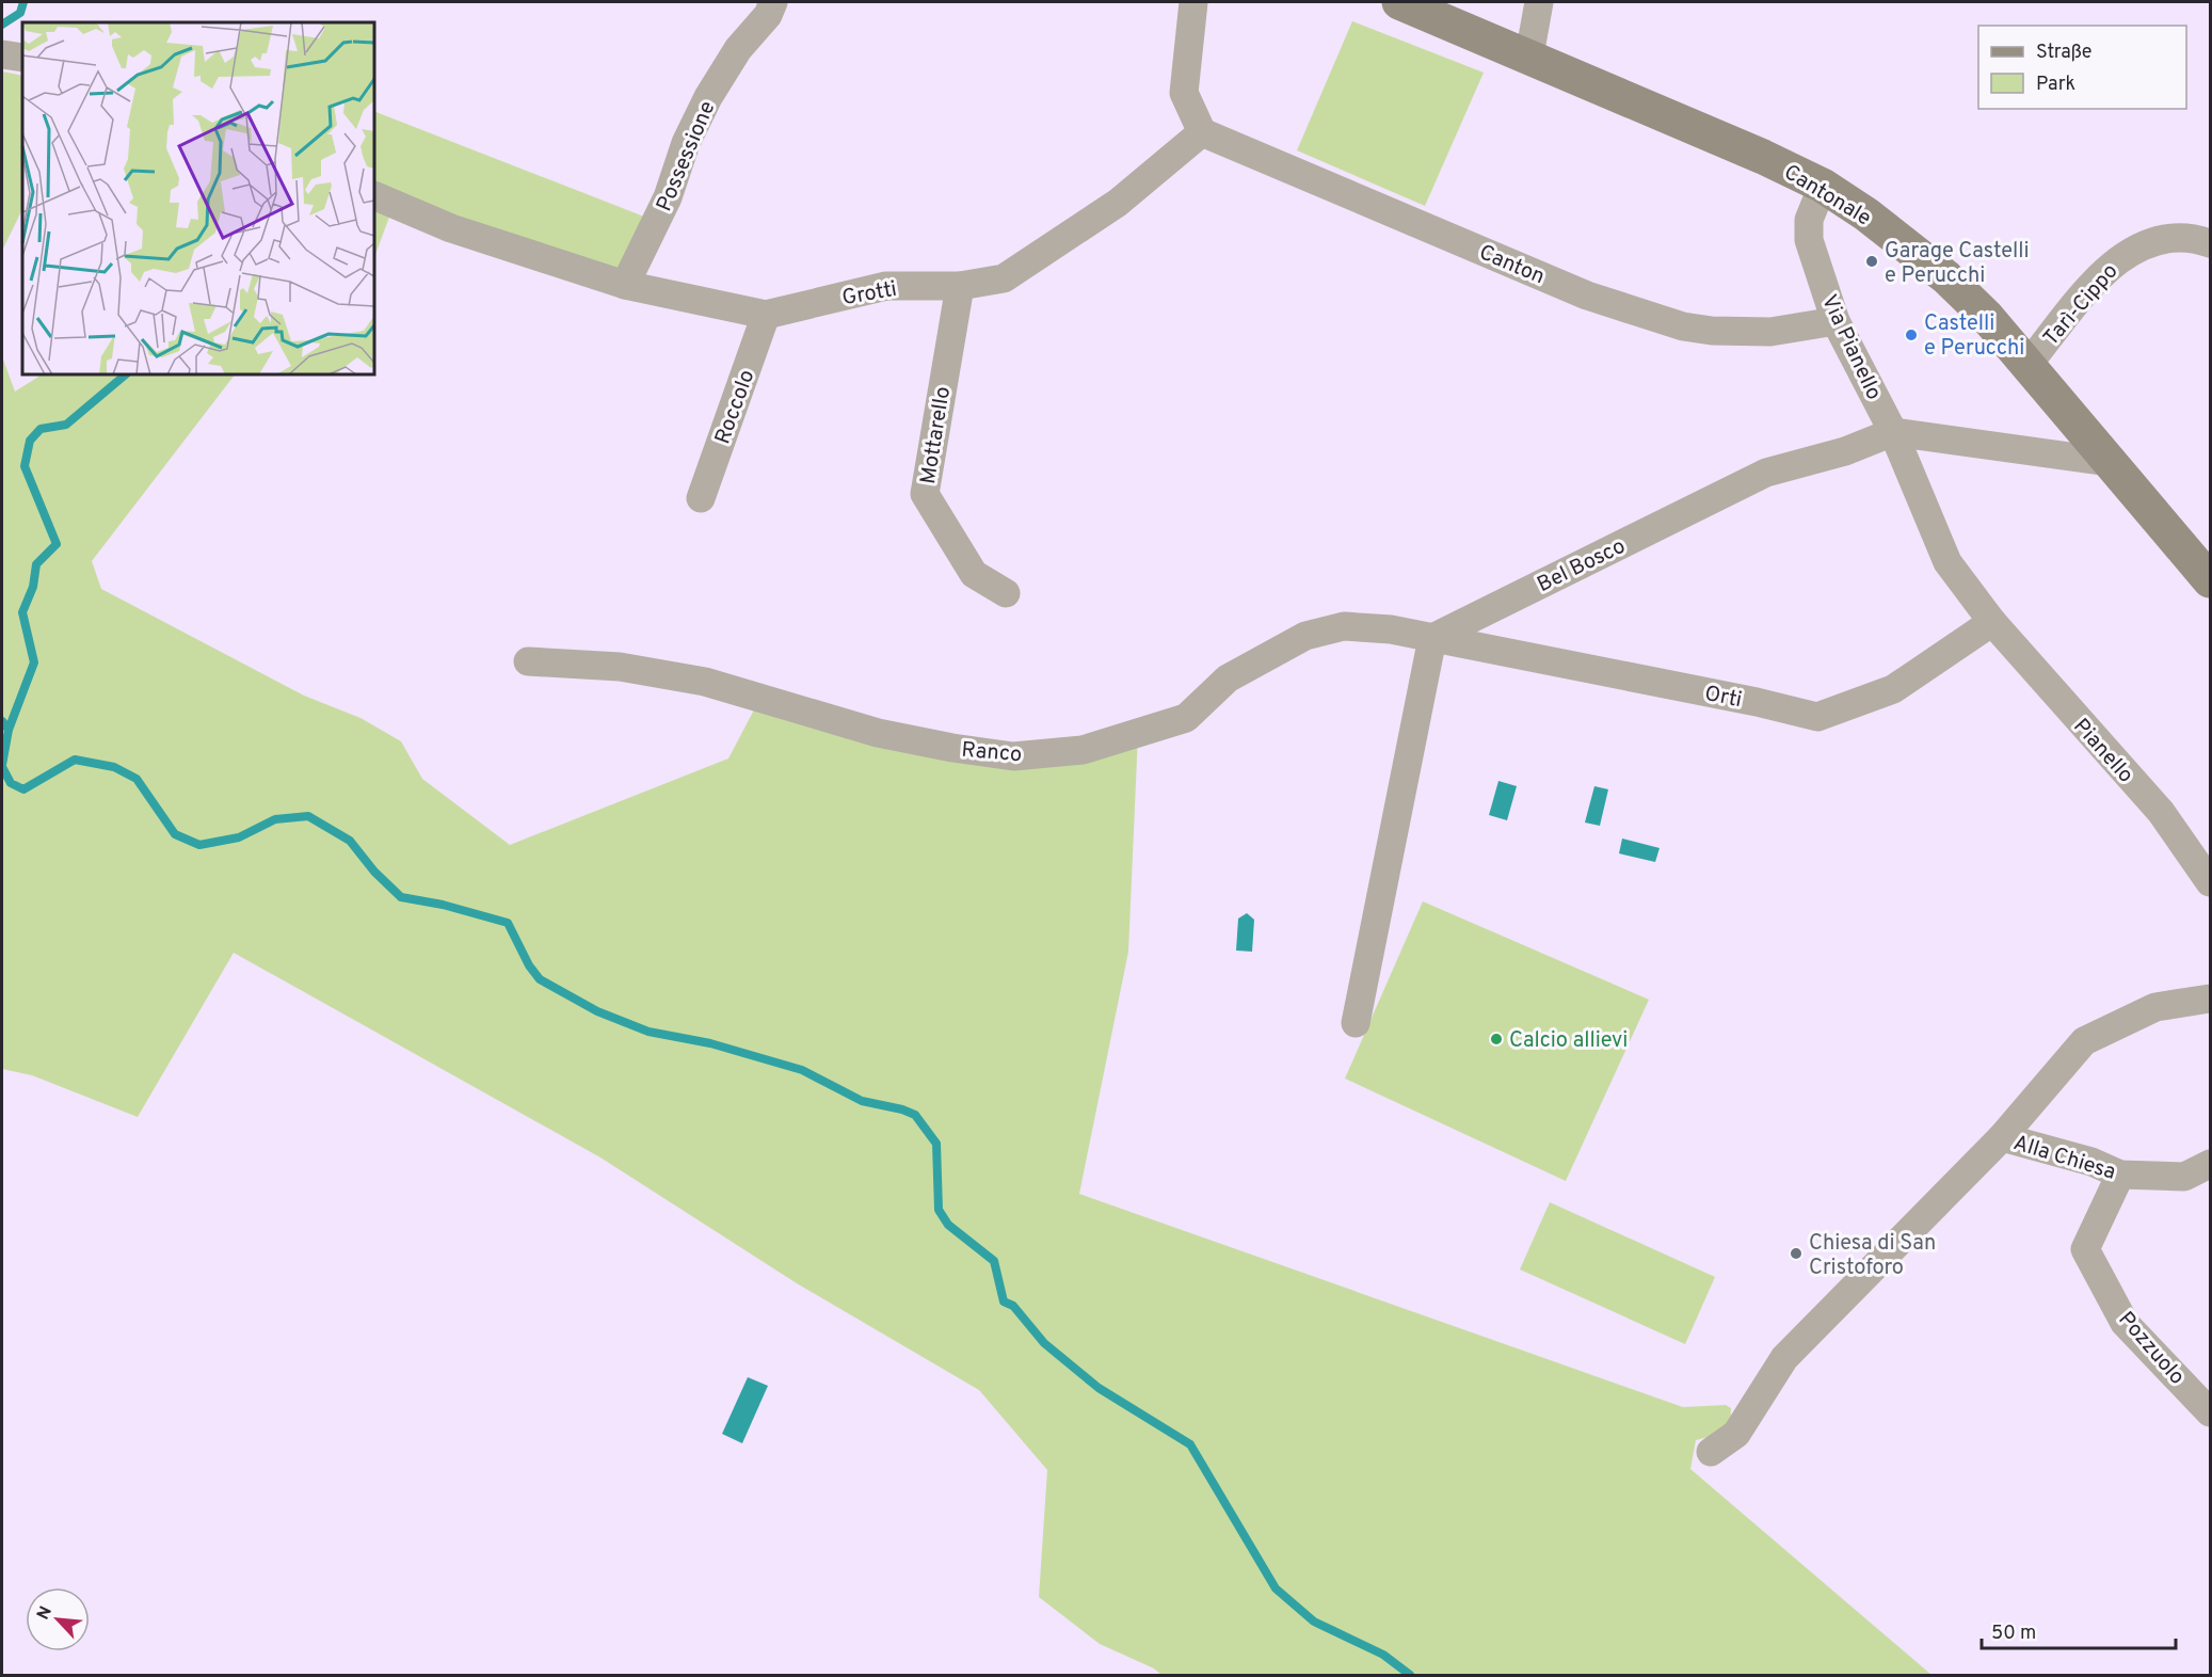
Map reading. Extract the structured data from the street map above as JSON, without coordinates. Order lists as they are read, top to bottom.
{
  "streets": {
    "street": [
      "Possessione",
      "Cantonale",
      "Canton",
      "Grotti",
      "Tarì-Cippo",
      "Via Pianello",
      "Roccolo",
      "Mottarello",
      "Bel Bosco",
      "Orti",
      "Pianello",
      "Ranco",
      "Alla Chiesa",
      "Pozzuolo"
    ]
  },
  "crossings": [
    ["Possessione", "Grotti"],
    ["Cantonale", "Tarì-Cippo"],
    ["Cantonale", "Via Pianello"],
    ["Cantonale", "Bel Bosco"],
    ["Canton", "Grotti"],
    ["Canton", "Via Pianello"],
    ["Grotti", "Roccolo"],
    ["Grotti", "Mottarello"],
    ["Via Pianello", "Bel Bosco"],
    ["Via Pianello", "Orti"],
    ["Via Pianello", "Pianello"],
    ["Bel Bosco", "Orti"],
    ["Bel Bosco", "Ranco"],
    ["Orti", "Pianello"],
    ["Orti", "Ranco"],
    ["Alla Chiesa", "Pozzuolo"]
  ],
  "places": [
    "Garage Castelli e Perucchi",
    "Castelli e Perucchi",
    "Calcio allievi",
    "Chiesa di San Cristoforo"
  ],
  "legend": ["Straße", "Park"],
  "scale_bar": "50 m",
  "north": "top left"
}
